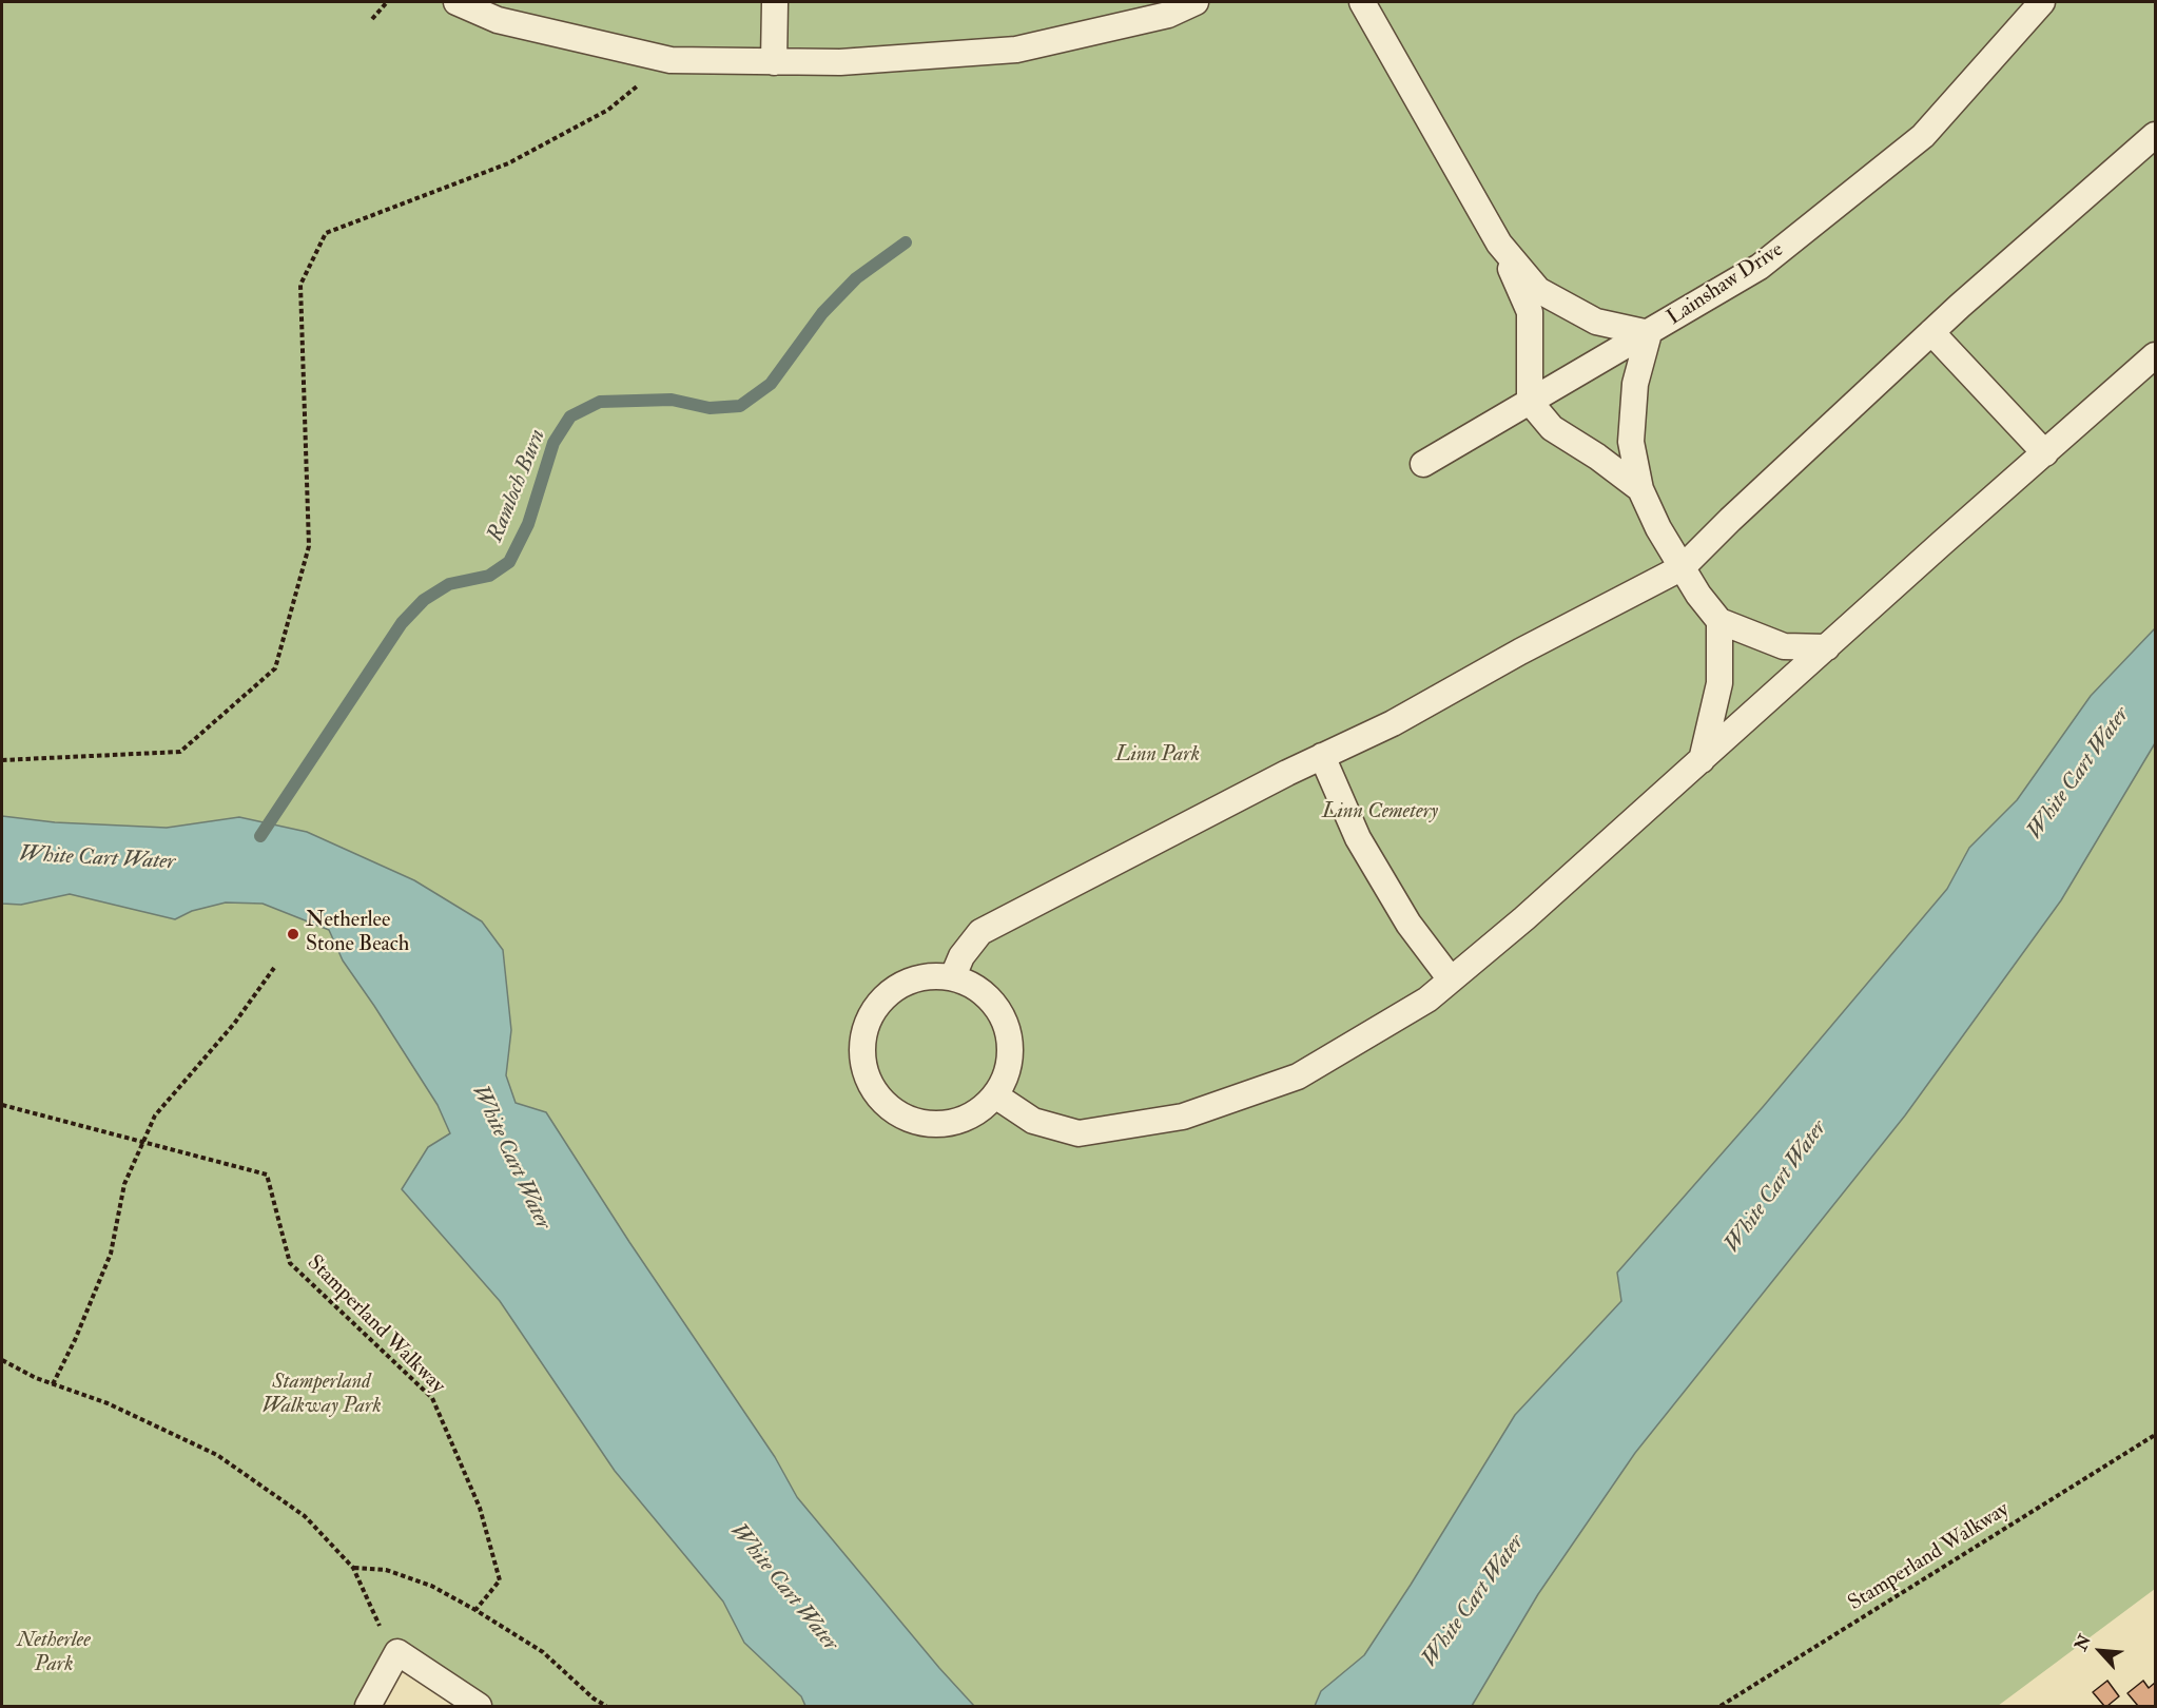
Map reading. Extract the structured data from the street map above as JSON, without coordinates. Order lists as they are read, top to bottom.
{
  "streets": {
    "lane": ["Lainshaw Drive"],
    "path": ["Stamperland Walkway"]
  },
  "water": ["Ramloch Burn", "White Cart Water"],
  "parks": [
    "Linn Park",
    "Linn Cemetery",
    "Stamperland Walkway Park",
    "Netherlee Park"
  ],
  "places": ["Netherlee Stone Beach"],
  "north": "top left"
}
